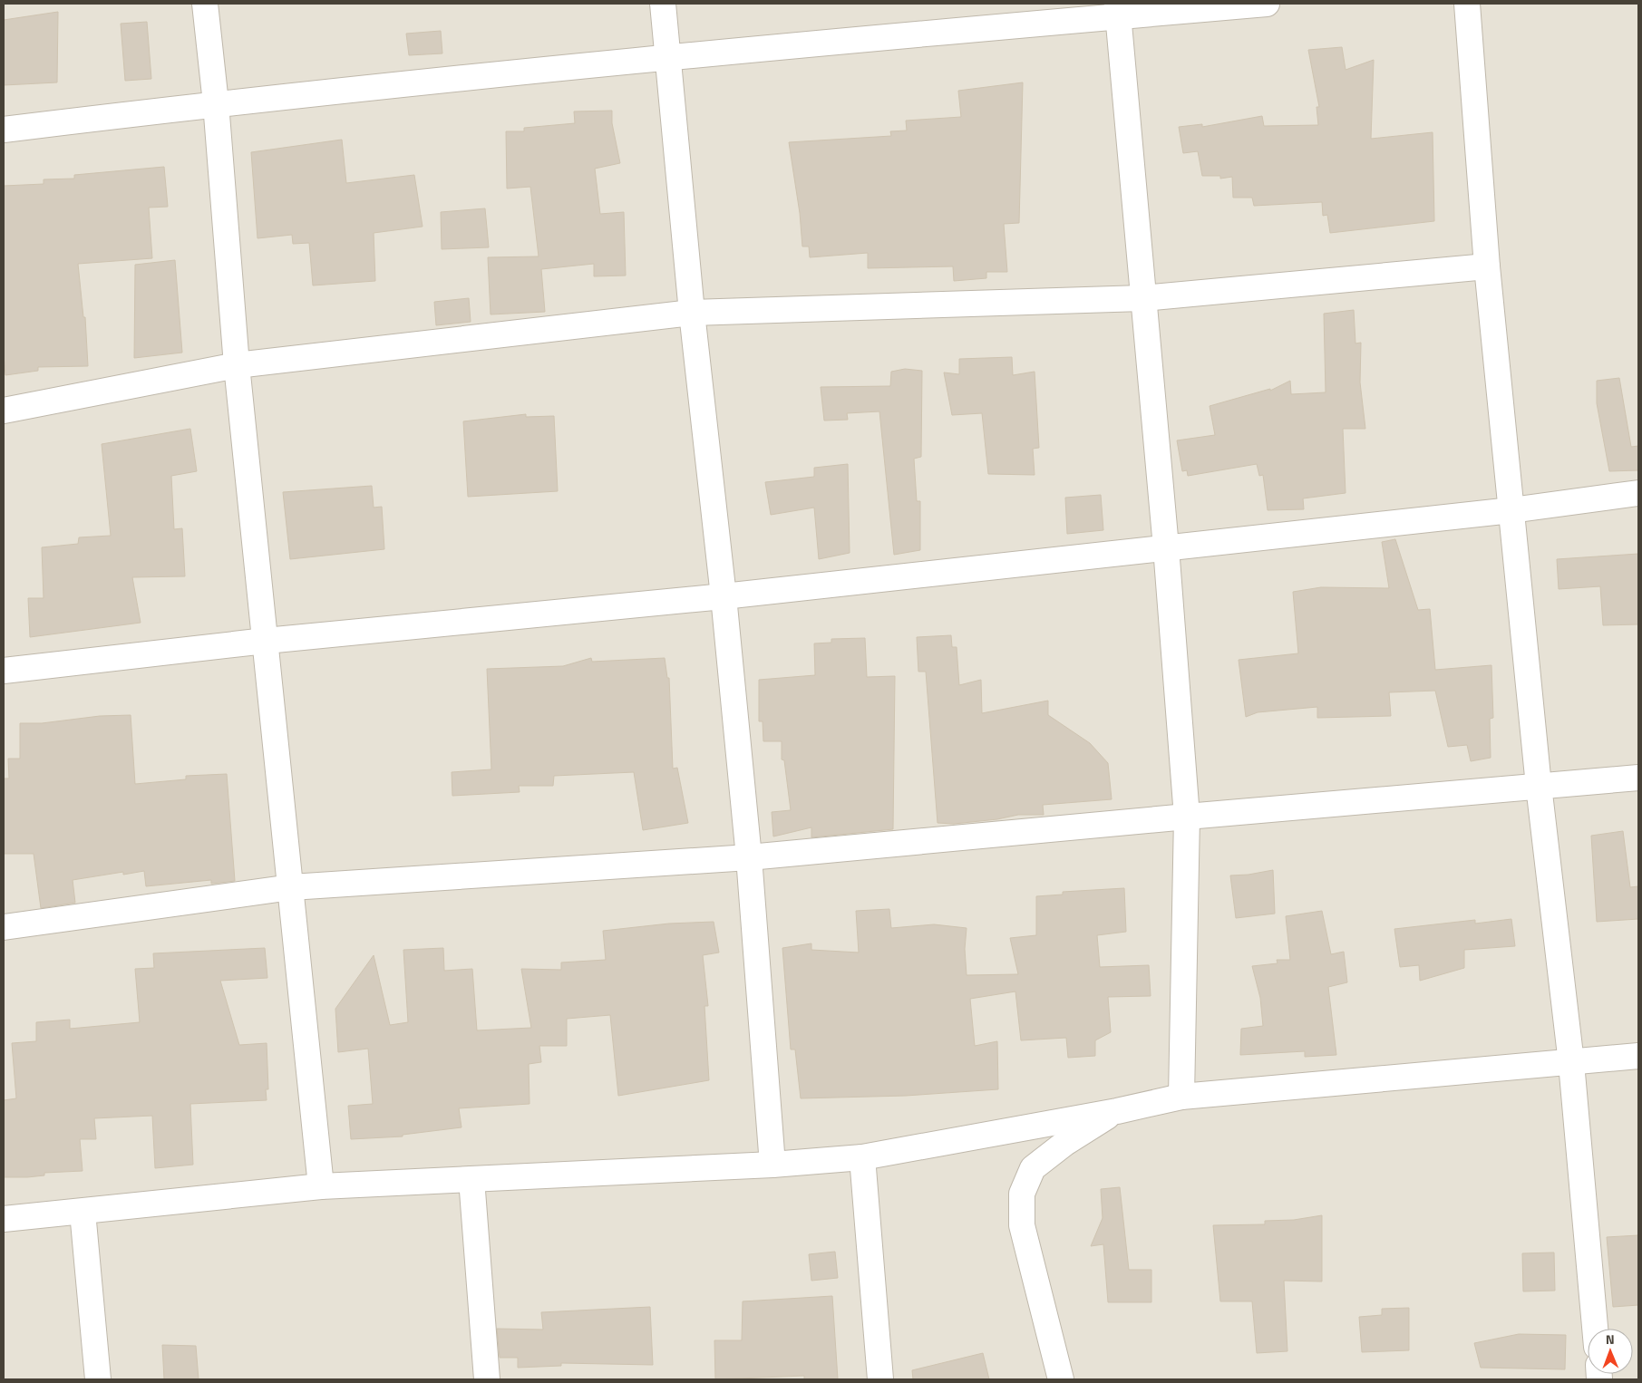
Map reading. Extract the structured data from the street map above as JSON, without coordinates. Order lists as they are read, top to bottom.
{
  "north": "top"
}
